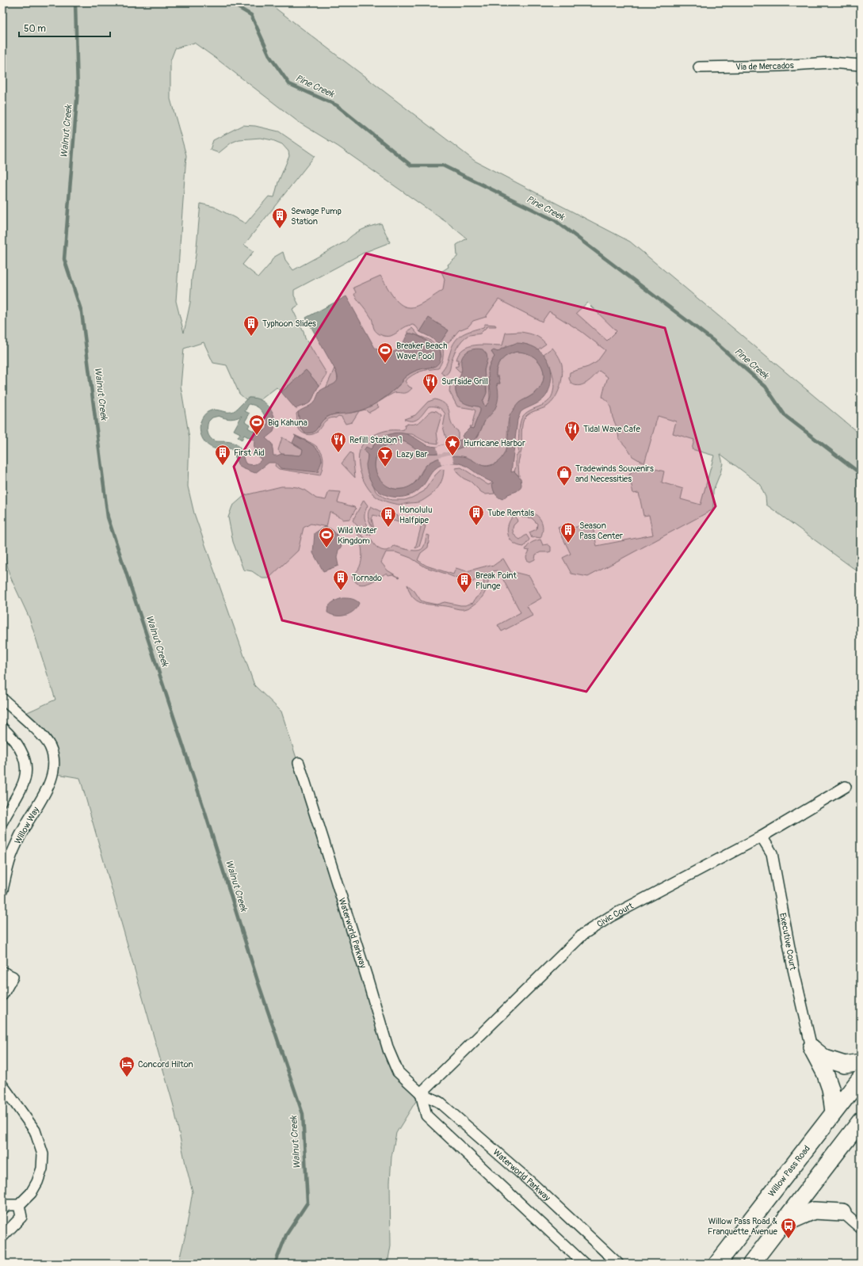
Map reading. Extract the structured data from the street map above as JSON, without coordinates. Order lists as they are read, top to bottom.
{
  "streets": {
    "main road": ["Willow Pass Road"],
    "street": [
      "Via de Mercados",
      "Willow Way",
      "Civic Court",
      "Waterworld Parkway",
      "Executive Court"
    ]
  },
  "crossings": [
    ["Civic Court", "Waterworld Parkway"],
    ["Civic Court", "Executive Court"]
  ],
  "water": ["Pine Creek", "Walnut Creek"],
  "places": {
    "building": [
      "Sewage Pump Station",
      "Typhoon Slides",
      "First Aid",
      "Tube Rentals",
      "Honolulu Halfpipe",
      "Season Pass Center",
      "Tornado",
      "Break Point Plunge"
    ],
    "sports": ["Breaker Beach Wave Pool", "Big Kahuna", "Wild Water Kingdom"],
    "restaurant": ["Surfside Grill", "Tidal Wave Cafe", "Refill Station 1"],
    "place": ["Hurricane Harbor"],
    "bar": ["Lazy Bar"],
    "shop": ["Tradewinds Souvenirs and Necessities"],
    "hotel": ["Concord Hilton"],
    "bus stop": ["Willow Pass Road & Franquette Avenue"]
  },
  "scale_bar": "50 m"
}
